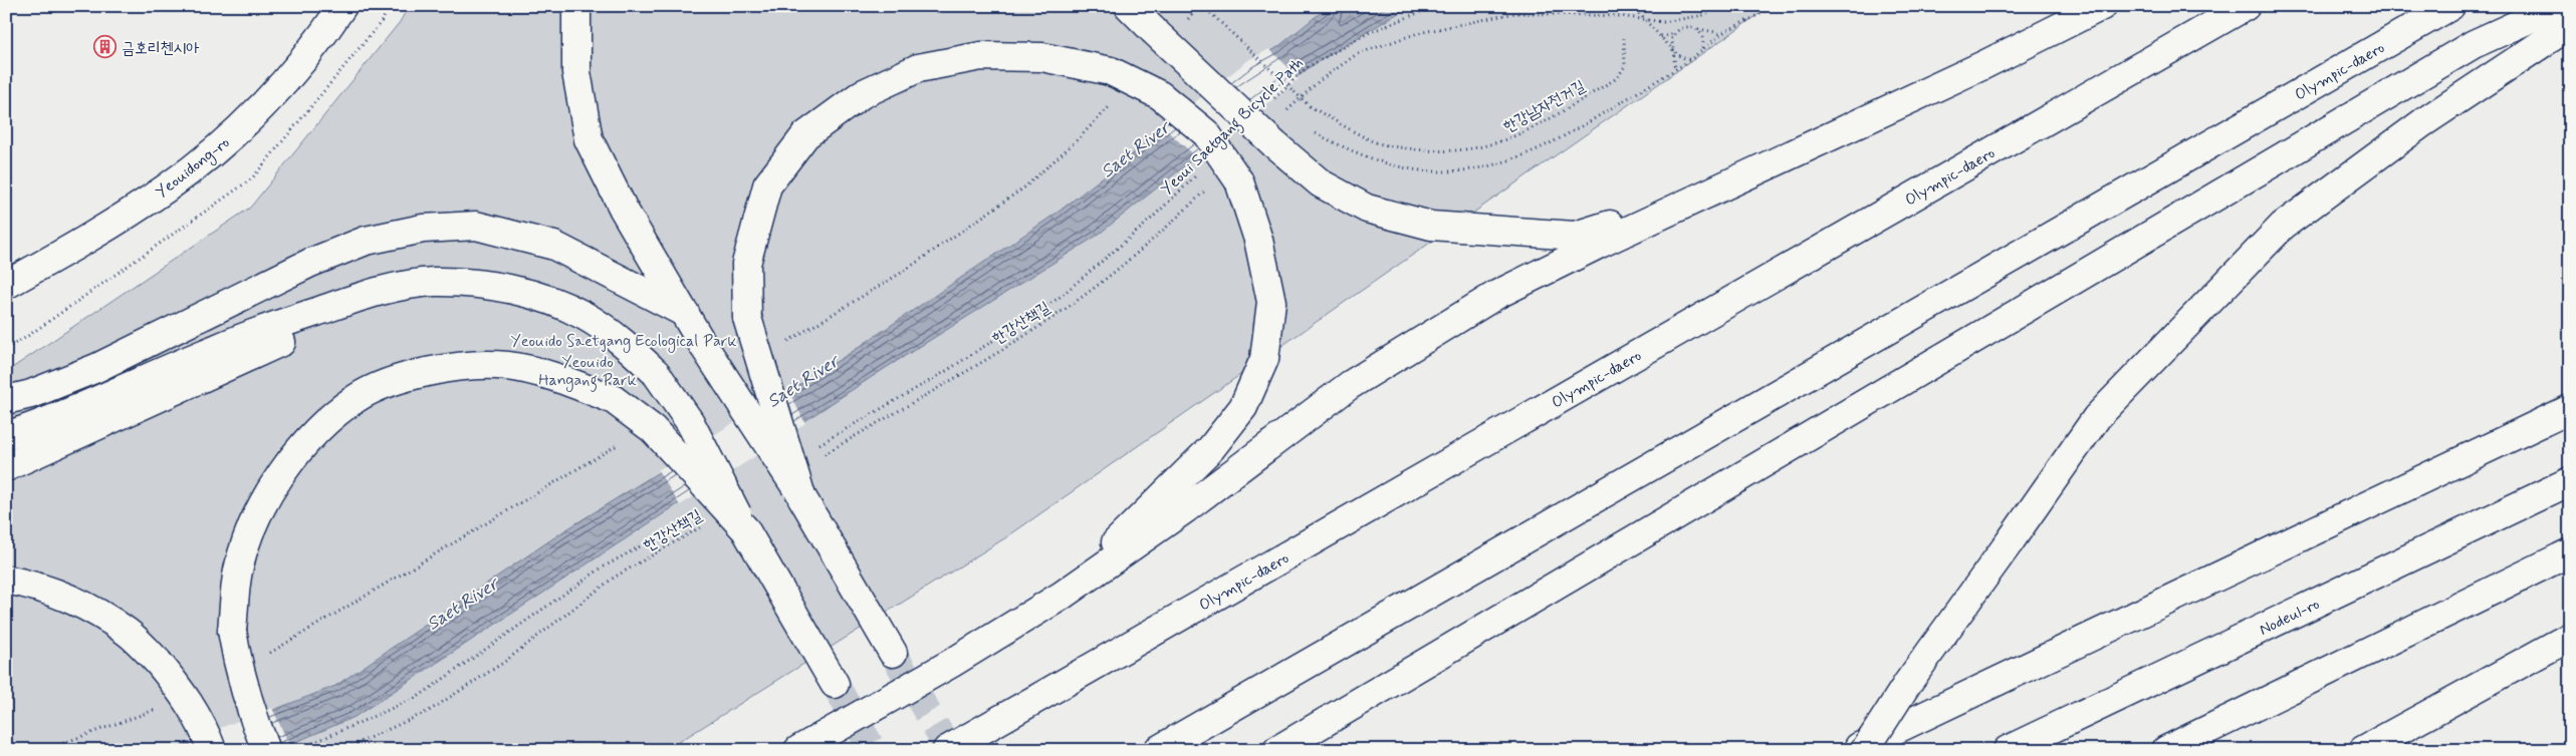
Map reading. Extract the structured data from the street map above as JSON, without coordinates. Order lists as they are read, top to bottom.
{
  "streets": {
    "main road": ["Olympic-daero", "Yeouidong-ro", "Nodeul-ro"],
    "path": ["한강남자전거길", "Yeoui Saetgang Bicycle Path", "한강산책길"]
  },
  "water": ["Saet River"],
  "parks": ["Yeouido Saetgang Ecological Park", "Yeouido Hangang Park"],
  "places": {
    "building": ["금호리첸시아"]
  }
}
